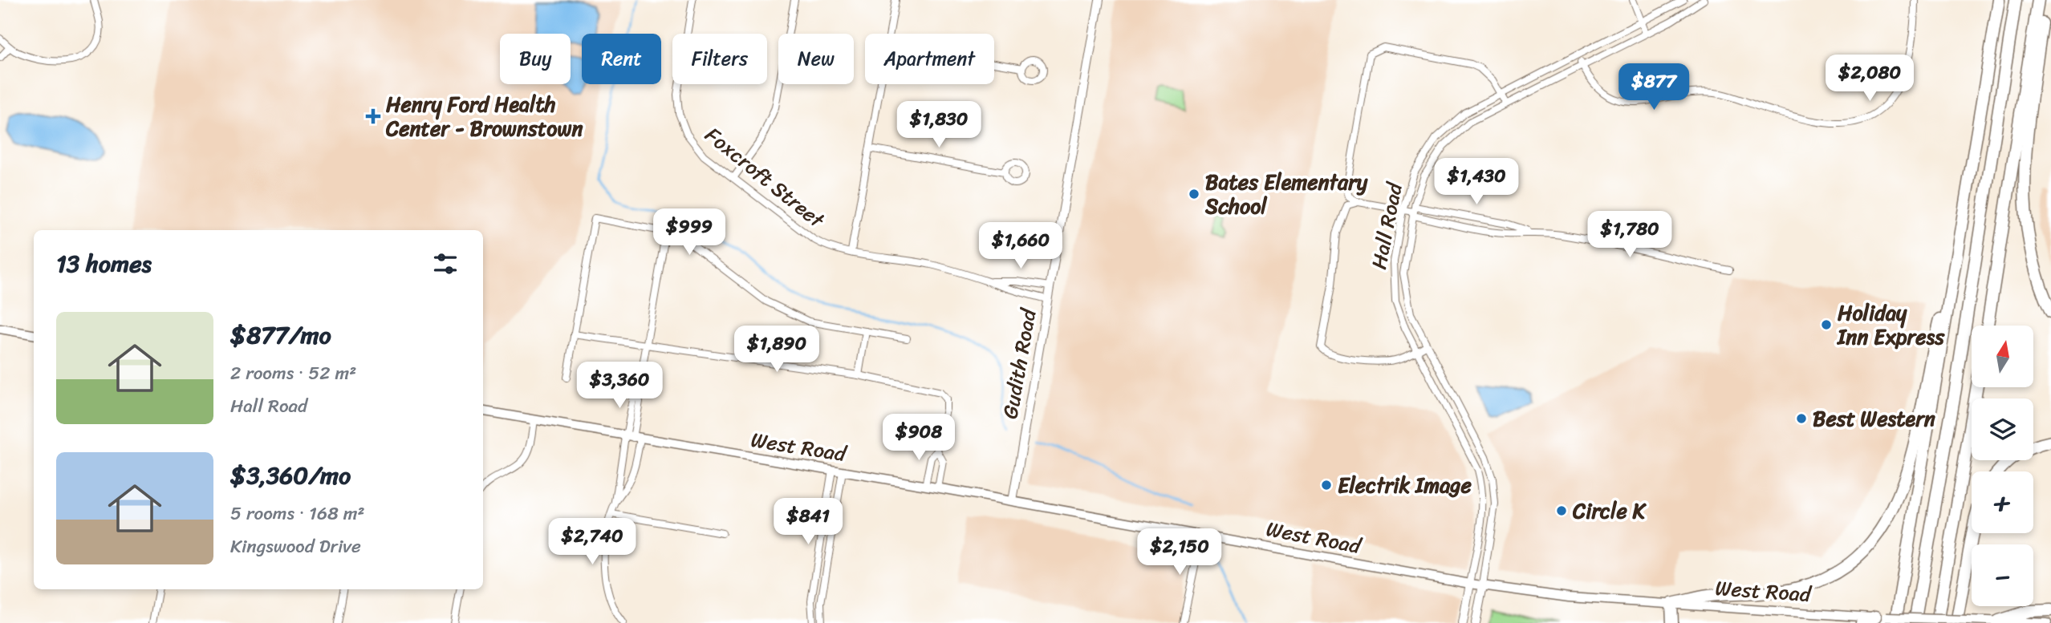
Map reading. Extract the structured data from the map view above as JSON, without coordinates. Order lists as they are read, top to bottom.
{
  "streets": {
    "main road": ["West Road"],
    "street": ["Foxcroft Street", "Hall Road", "Gudith Road"]
  },
  "crossings": [
    ["Foxcroft Street", "Gudith Road"],
    ["Hall Road", "West Road"],
    ["Gudith Road", "West Road"]
  ],
  "places": {
    "health": ["Henry Ford Health Center - Brownstown"],
    "other": [
      "Bates Elementary School",
      "Holiday Inn Express",
      "Best Western",
      "Electrik Image",
      "Circle K"
    ]
  },
  "north": "top",
  "page": {
    "chip": [
      "Buy",
      "Rent",
      "Filters",
      "New",
      "Apartment"
    ],
    "price": [
      "$2,080",
      "$877",
      "$1,830",
      "$1,430",
      "$999",
      "$1,780",
      "$1,660",
      "$1,890",
      "$3,360",
      "$908",
      "$841",
      "$2,740",
      "$2,150"
    ],
    "heading": "13 homes",
    "list": [
      {
        "name": "$877/mo",
        "note": "2 rooms · 52 m² · Hall Road"
      },
      {
        "name": "$3,360/mo",
        "note": "5 rooms · 168 m² · Kingswood Drive"
      }
    ],
    "map_buttons": ["+", "−"]
  }
}
